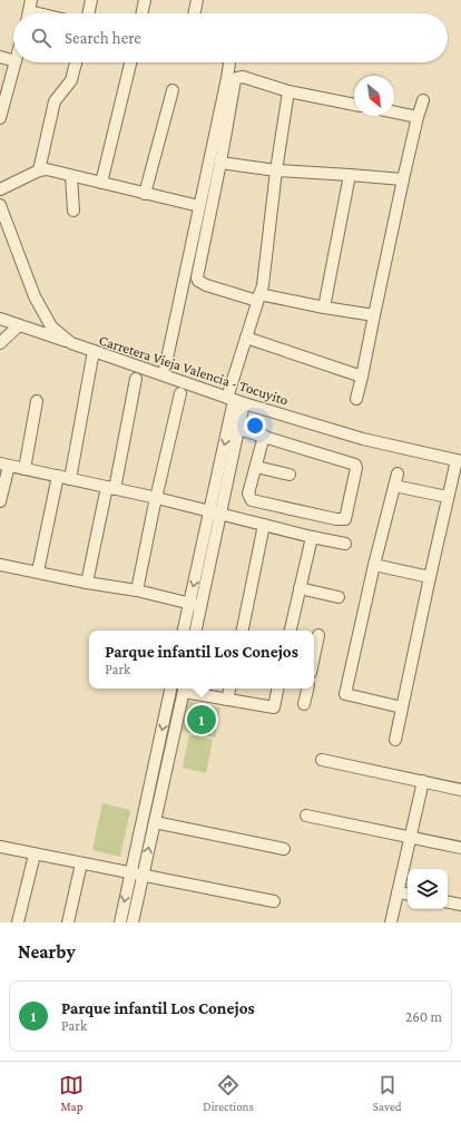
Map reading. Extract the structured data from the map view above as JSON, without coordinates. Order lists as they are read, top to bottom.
{
  "streets": {
    "street": ["Carretera Vieja Valencia - Tocuyito"]
  },
  "north": "bottom right",
  "page": {
    "search": "Search here",
    "popup": ["Parque infantil Los Conejos", "Park"],
    "pins": "1",
    "heading": "Nearby",
    "list": [
      {
        "mark": "1",
        "name": "Parque infantil Los Conejos",
        "note": "Park",
        "value": "260 m"
      }
    ],
    "nav": ["Map", "Directions", "Saved"]
  }
}
